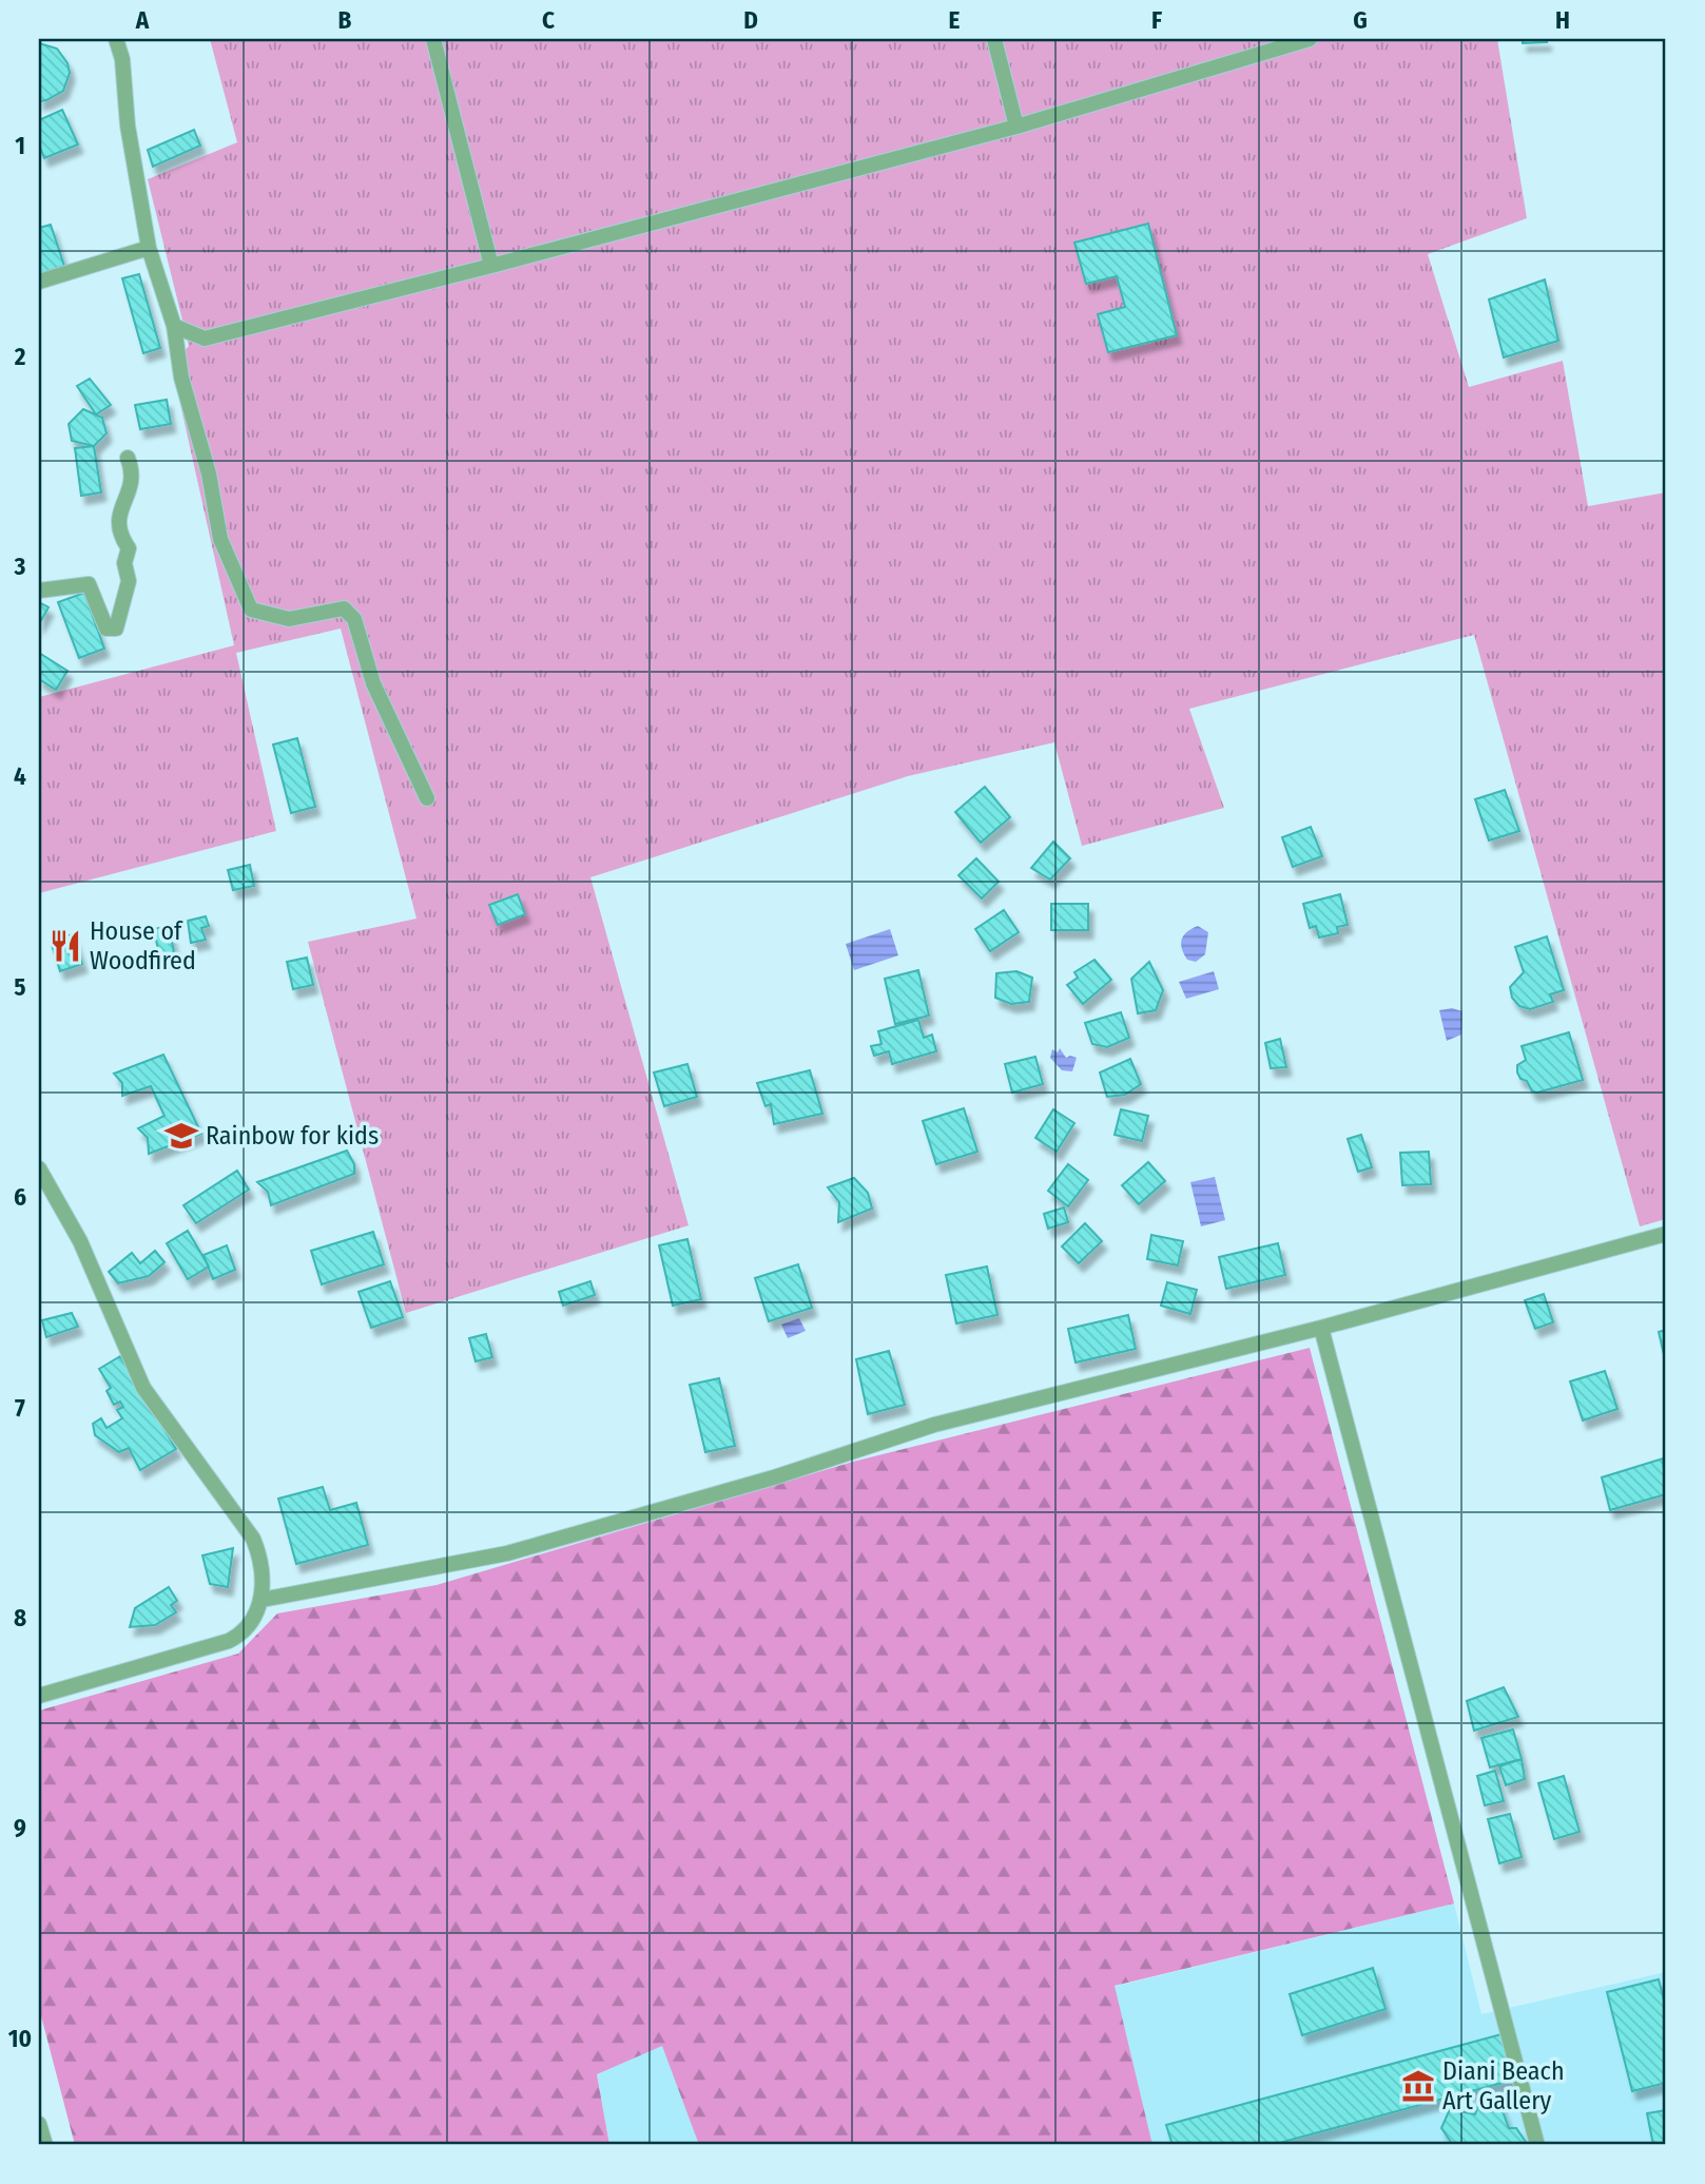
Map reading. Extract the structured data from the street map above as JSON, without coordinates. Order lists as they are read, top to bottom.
{
  "places": {
    "restaurant": ["House of Woodfired"],
    "school or university": ["Rainbow for kids"],
    "museum": ["Diani Beach Art Gallery"]
  },
  "grid": {
    "columns": [
      "A",
      "B",
      "C",
      "D",
      "E",
      "F",
      "G",
      "H"
    ],
    "rows": [
      "1",
      "2",
      "3",
      "4",
      "5",
      "6",
      "7",
      "8",
      "9",
      "10"
    ]
  }
}
